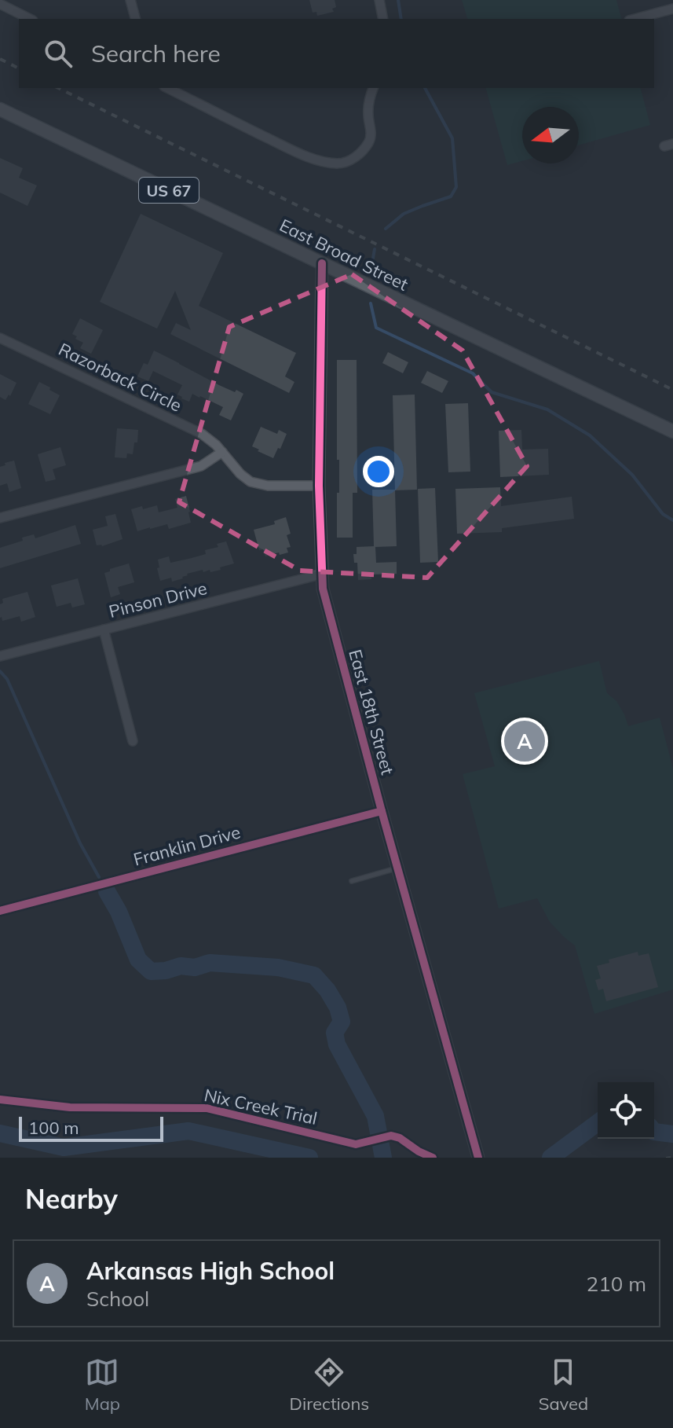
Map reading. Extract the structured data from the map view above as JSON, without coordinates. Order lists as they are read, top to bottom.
{
  "streets": {
    "main road": ["US 67", "East Broad Street"],
    "street": [
      "Razorback Circle",
      "Pinson Drive",
      "East 18th Street",
      "Franklin Drive"
    ],
    "cycle path": ["Nix Creek Trial"]
  },
  "crossings": [
    ["East Broad Street", "East 18th Street"],
    ["Razorback Circle", "East 18th Street"],
    ["Pinson Drive", "East 18th Street"],
    ["East 18th Street", "Franklin Drive"]
  ],
  "scale_bar": "100 m",
  "north": "left",
  "page": {
    "search": "Search here",
    "pins": "A",
    "scale": "100 m",
    "heading": "Nearby",
    "list": [
      {
        "mark": "A",
        "name": "Arkansas High School",
        "note": "School",
        "value": "210 m"
      }
    ],
    "nav": ["Map", "Directions", "Saved"]
  }
}
